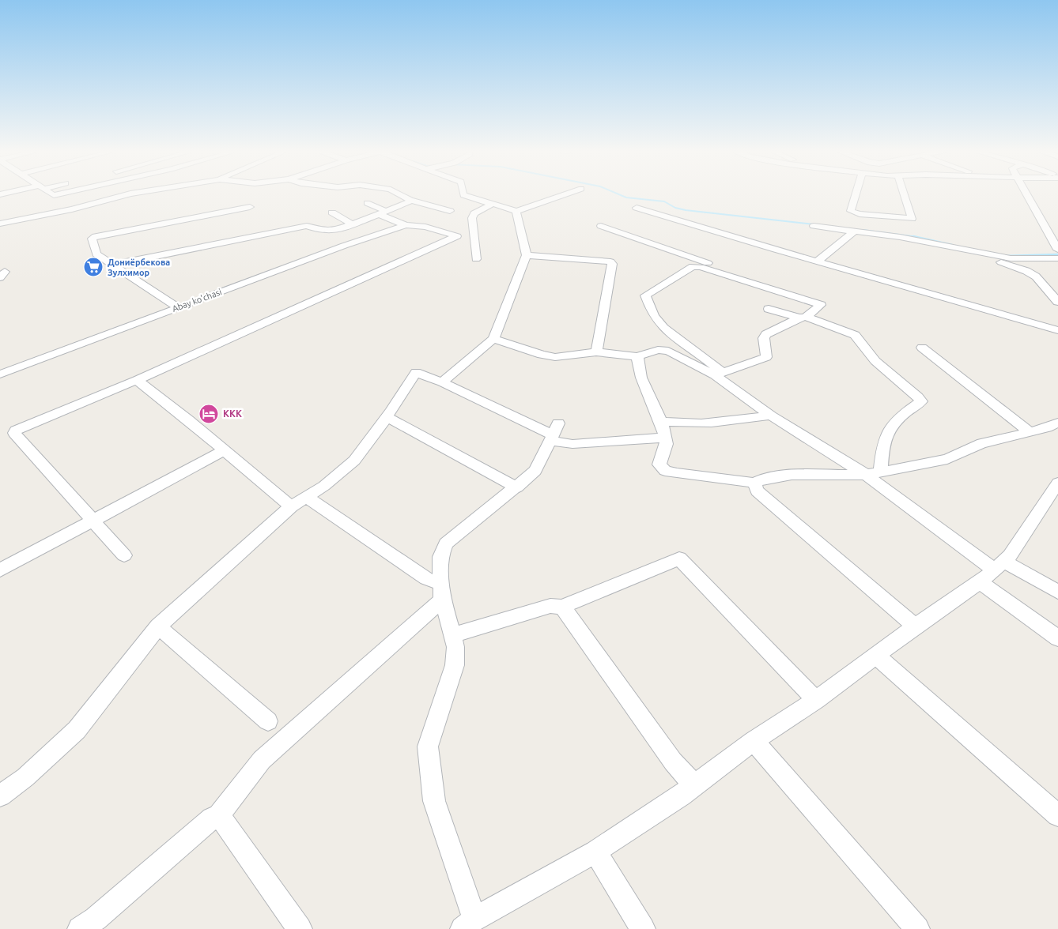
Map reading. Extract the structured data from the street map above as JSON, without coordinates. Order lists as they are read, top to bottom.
{
  "streets": {
    "street": ["Abay ko'chasi"]
  },
  "places": {
    "supermarket": ["Дониёрбекова Зулхимор"],
    "hotel": ["KKK"]
  }
}
